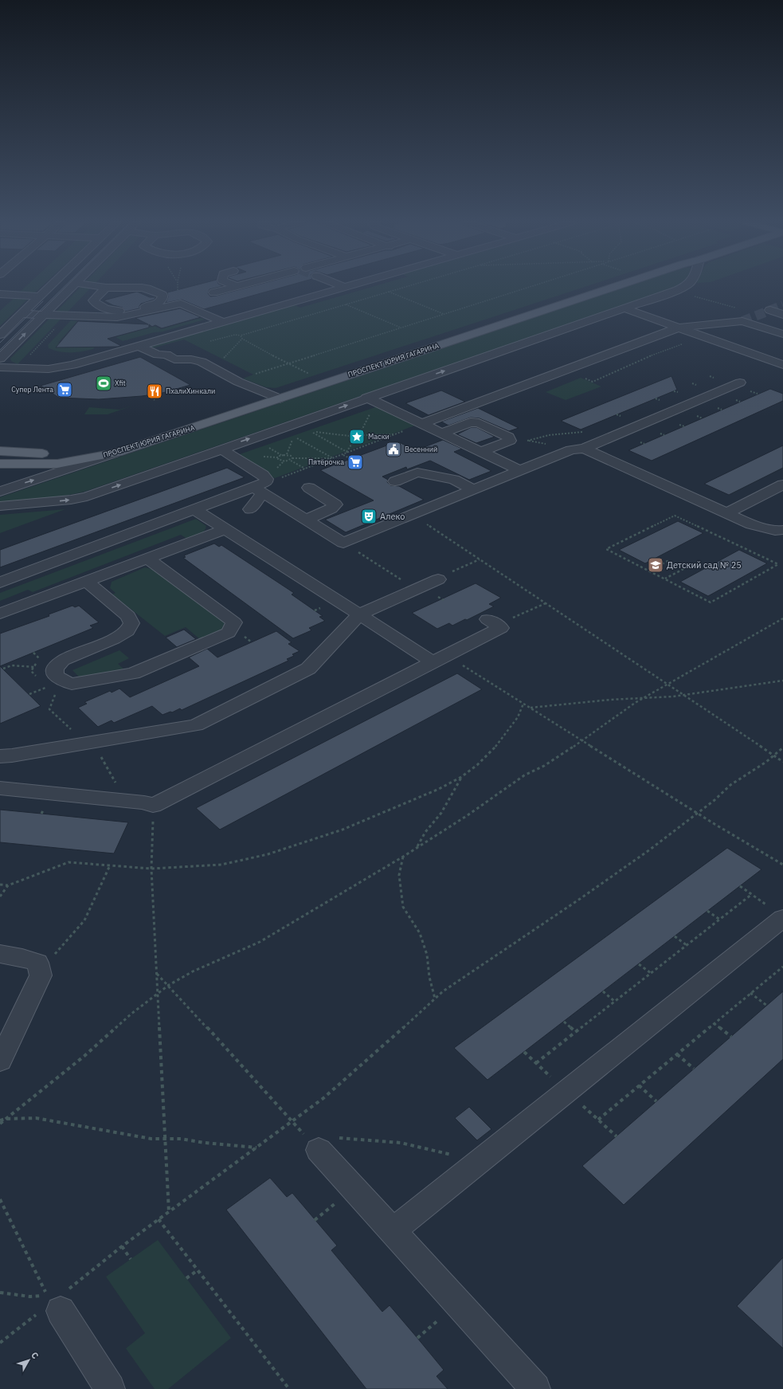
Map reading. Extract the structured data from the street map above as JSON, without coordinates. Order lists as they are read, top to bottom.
{
  "streets": {
    "main road": ["ПРОСПЕКТ ЮРИЯ ГАГАРИНА"]
  },
  "places": {
    "sports": ["Xfit"],
    "supermarket": ["Супер Лента", "Пятёрочка"],
    "restaurant": ["ПхалиХинкали"],
    "place": ["Маски"],
    "public building": ["Весенний"],
    "theatre": ["Алеко"],
    "school or university": ["Детский сад № 25"]
  },
  "north": "top right"
}
